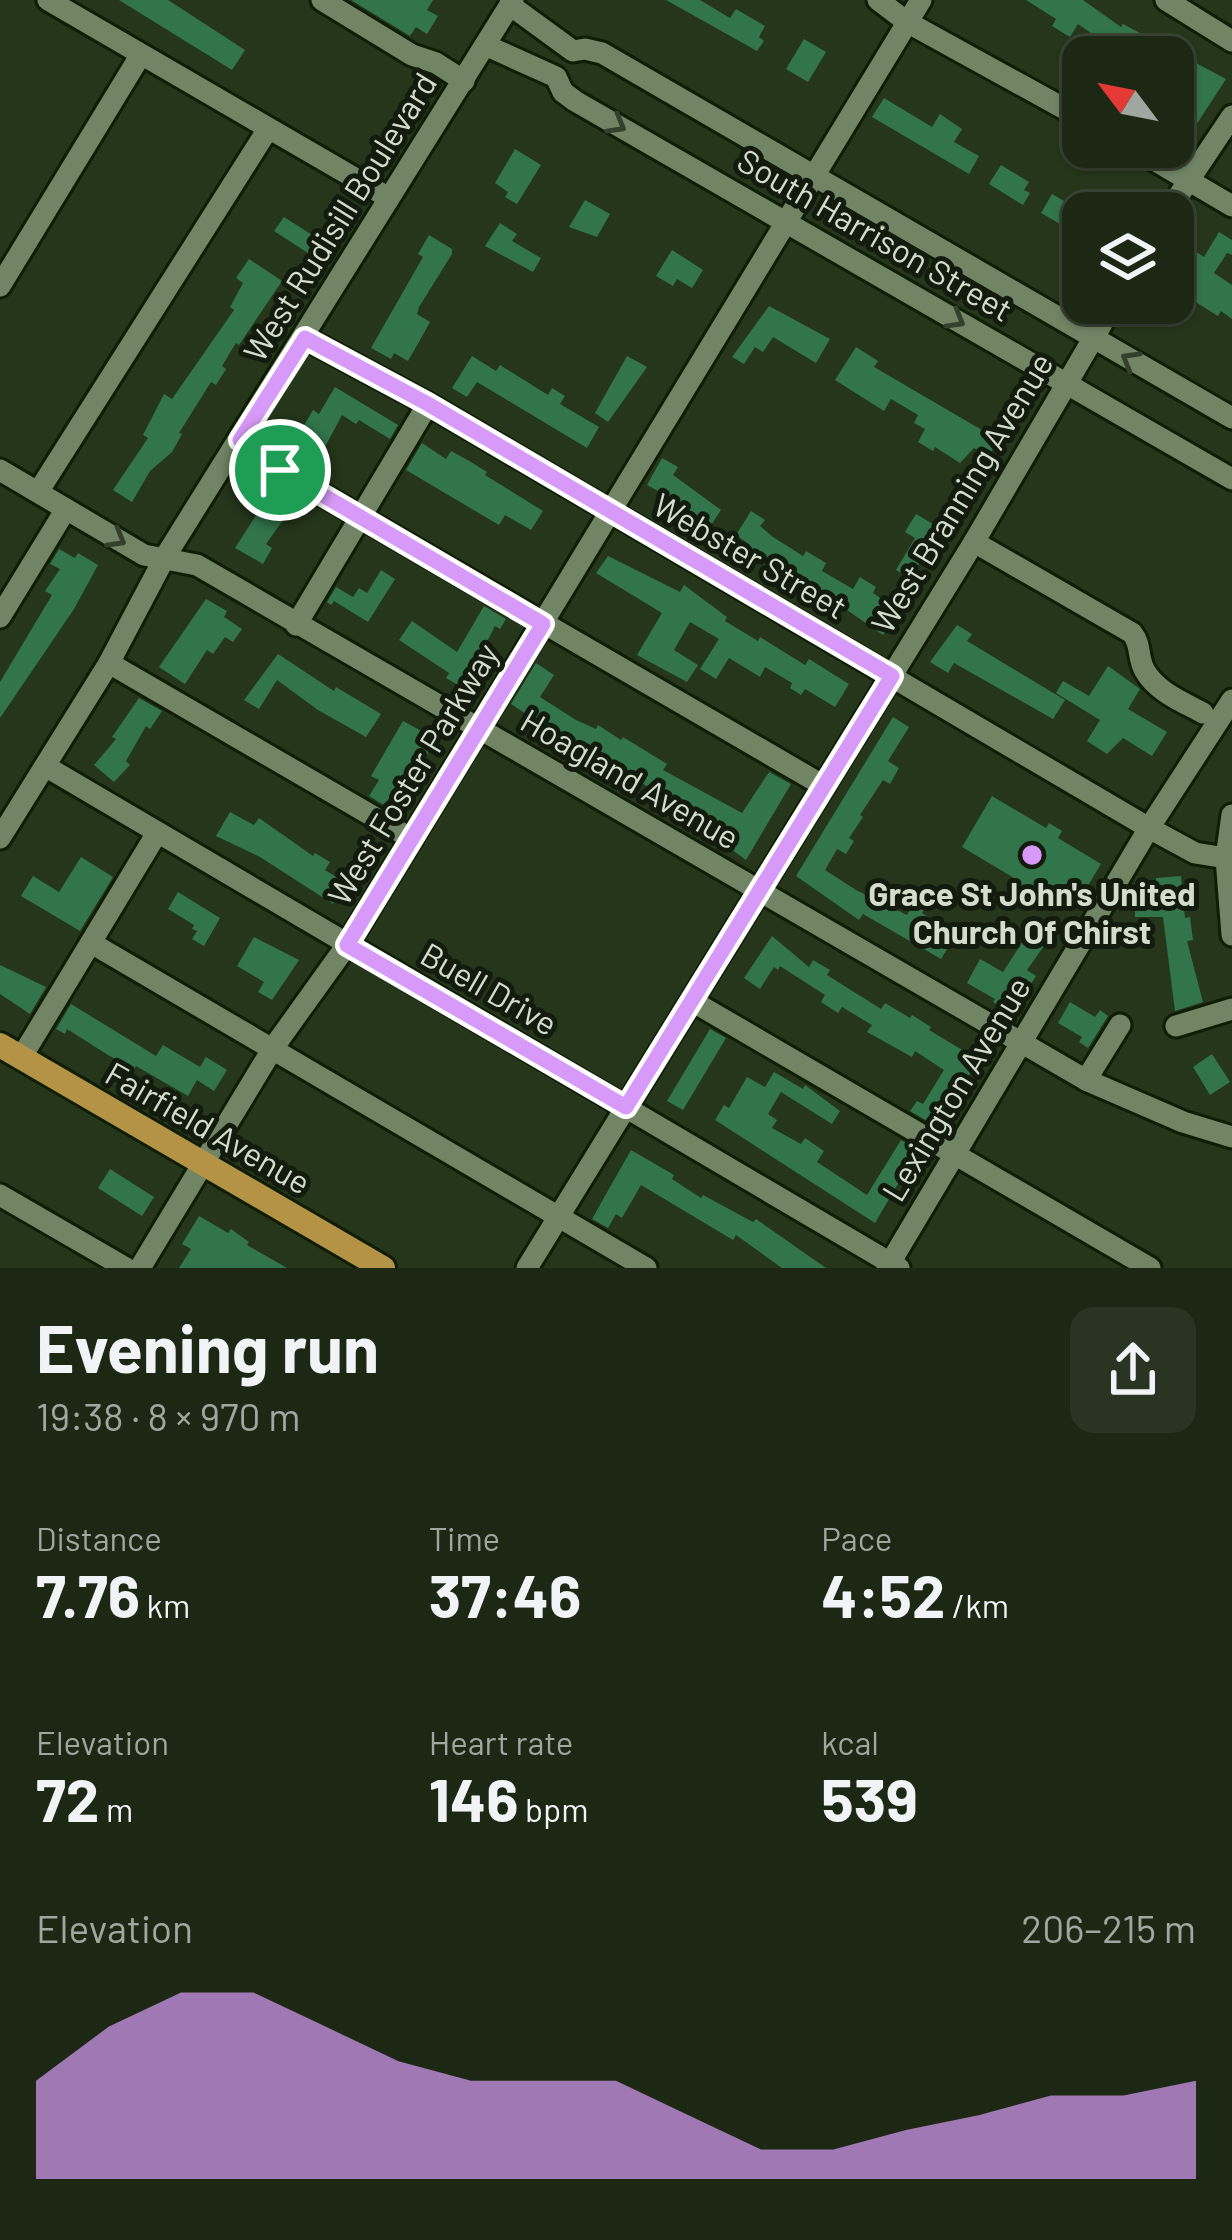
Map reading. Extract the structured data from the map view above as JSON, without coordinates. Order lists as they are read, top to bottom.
{
  "streets": {
    "main road": ["Fairfield Avenue"],
    "street": [
      "West Rudisill Boulevard",
      "South Harrison Street",
      "West Branning Avenue",
      "Webster Street",
      "West Foster Parkway",
      "Hoagland Avenue",
      "Buell Drive",
      "Lexington Avenue"
    ]
  },
  "crossings": [
    ["West Rudisill Boulevard", "South Harrison Street"],
    ["West Rudisill Boulevard", "Webster Street"],
    ["West Rudisill Boulevard", "Hoagland Avenue"],
    ["West Rudisill Boulevard", "Buell Drive"],
    ["South Harrison Street", "West Branning Avenue"],
    ["South Harrison Street", "West Foster Parkway"],
    ["West Branning Avenue", "Webster Street"],
    ["West Branning Avenue", "Hoagland Avenue"],
    ["West Branning Avenue", "Buell Drive"],
    ["Webster Street", "West Foster Parkway"],
    ["Webster Street", "Lexington Avenue"],
    ["West Foster Parkway", "Hoagland Avenue"],
    ["West Foster Parkway", "Buell Drive"],
    ["West Foster Parkway", "Fairfield Avenue"],
    ["Hoagland Avenue", "Lexington Avenue"],
    ["Buell Drive", "Lexington Avenue"]
  ],
  "places": ["Grace St John's United Church Of Chirst"],
  "north": "top left",
  "page": {
    "heading": ["Evening run", "19:38 · 8 × 970 m"],
    "stats": [
      ["Distance", "7.76 km"],
      ["Time", "37:46"],
      ["Pace", "4:52 /km"],
      ["Elevation", "72 m"],
      ["Heart rate", "146 bpm"],
      ["kcal", "539"]
    ],
    "chart": ["Elevation", "206–215 m"]
  }
}
